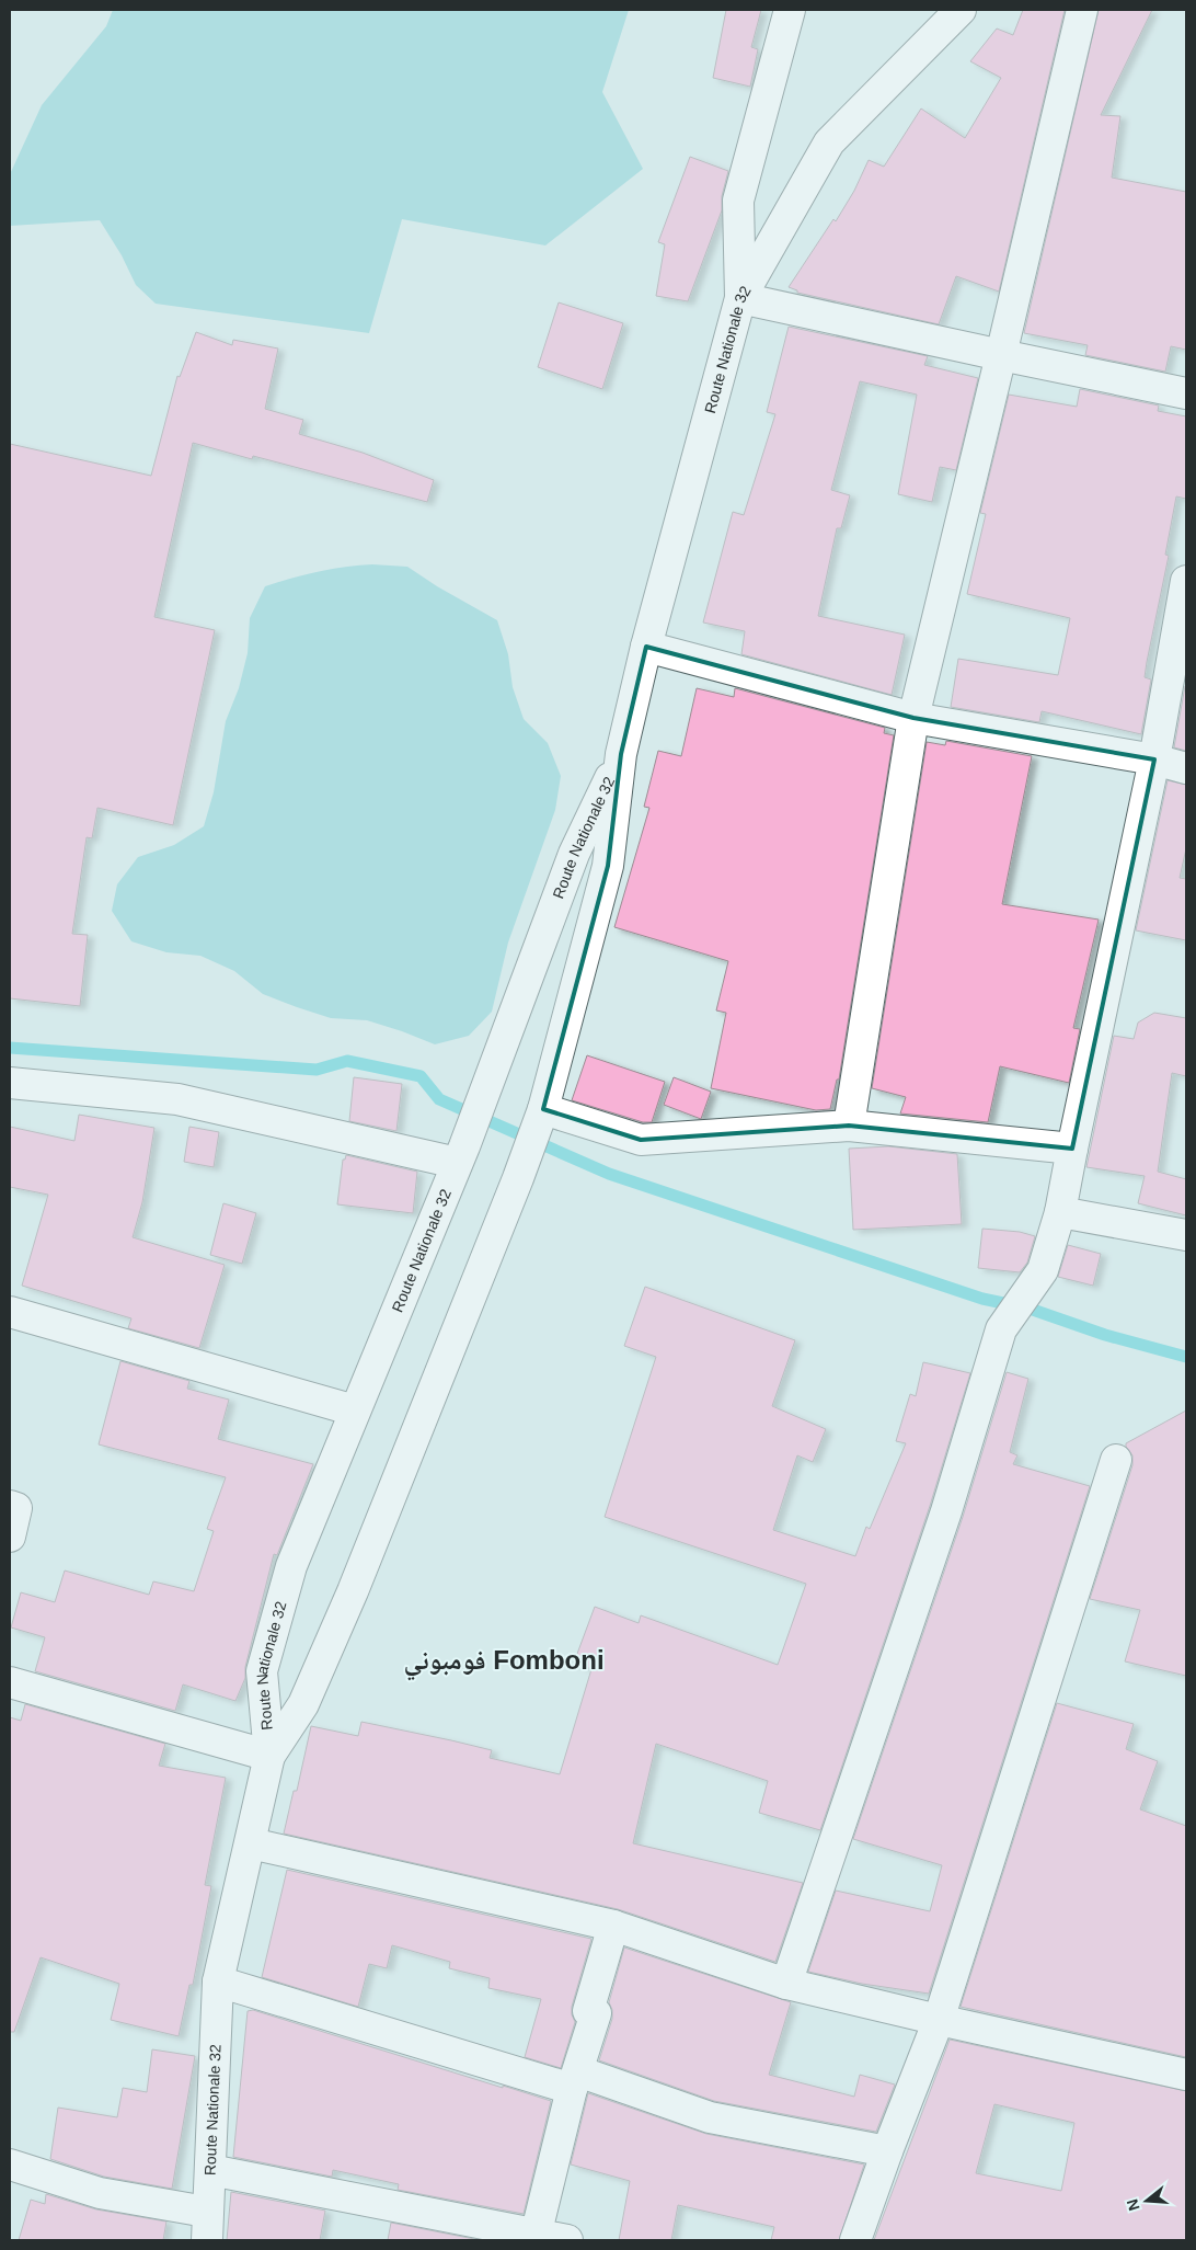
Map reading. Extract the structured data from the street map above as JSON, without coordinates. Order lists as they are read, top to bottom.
{
  "streets": {
    "street": ["Route Nationale 32"]
  },
  "districts": ["فومبوني Fomboni"],
  "north": "left"
}
